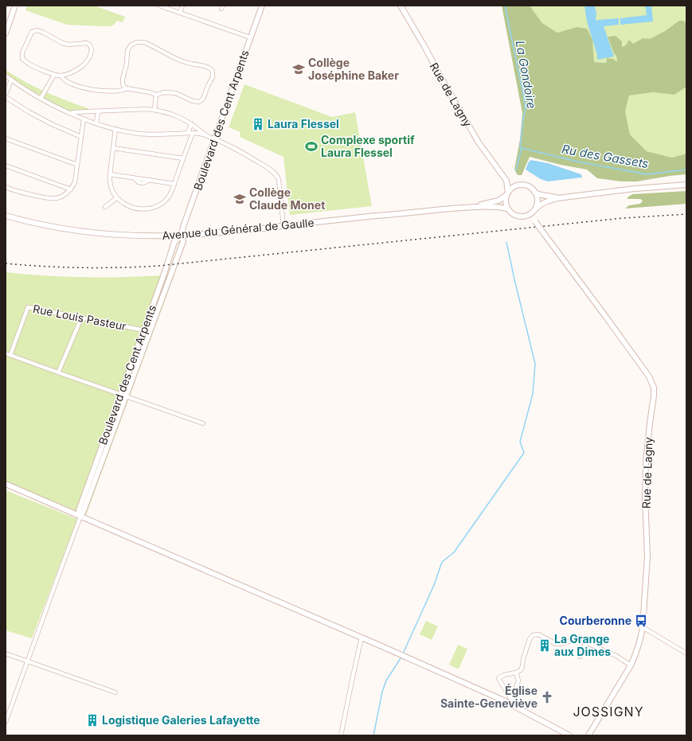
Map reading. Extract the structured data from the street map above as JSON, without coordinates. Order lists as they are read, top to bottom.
{
  "streets": {
    "main road": ["Rue de Lagny", "Boulevard des Cent Arpents", "Avenue du Général de Gaulle"],
    "street": ["Rue Louis Pasteur"]
  },
  "crossings": [
    ["Rue de Lagny", "Avenue du Général de Gaulle"],
    ["Boulevard des Cent Arpents", "Avenue du Général de Gaulle"],
    ["Boulevard des Cent Arpents", "Rue Louis Pasteur"]
  ],
  "districts": ["JOSSIGNY"],
  "water": ["La Gondoire", "Ru des Gassets"],
  "places": {
    "school or university": ["Collège Joséphine Baker", "Collège Claude Monet"],
    "building": ["Laura Flessel", "La Grange aux Dimes", "Logistique Galeries Lafayette"],
    "sports": ["Complexe sportif Laura Flessel"],
    "bus stop": ["Courberonne"],
    "church": ["Église Sainte-Geneviève"]
  }
}
